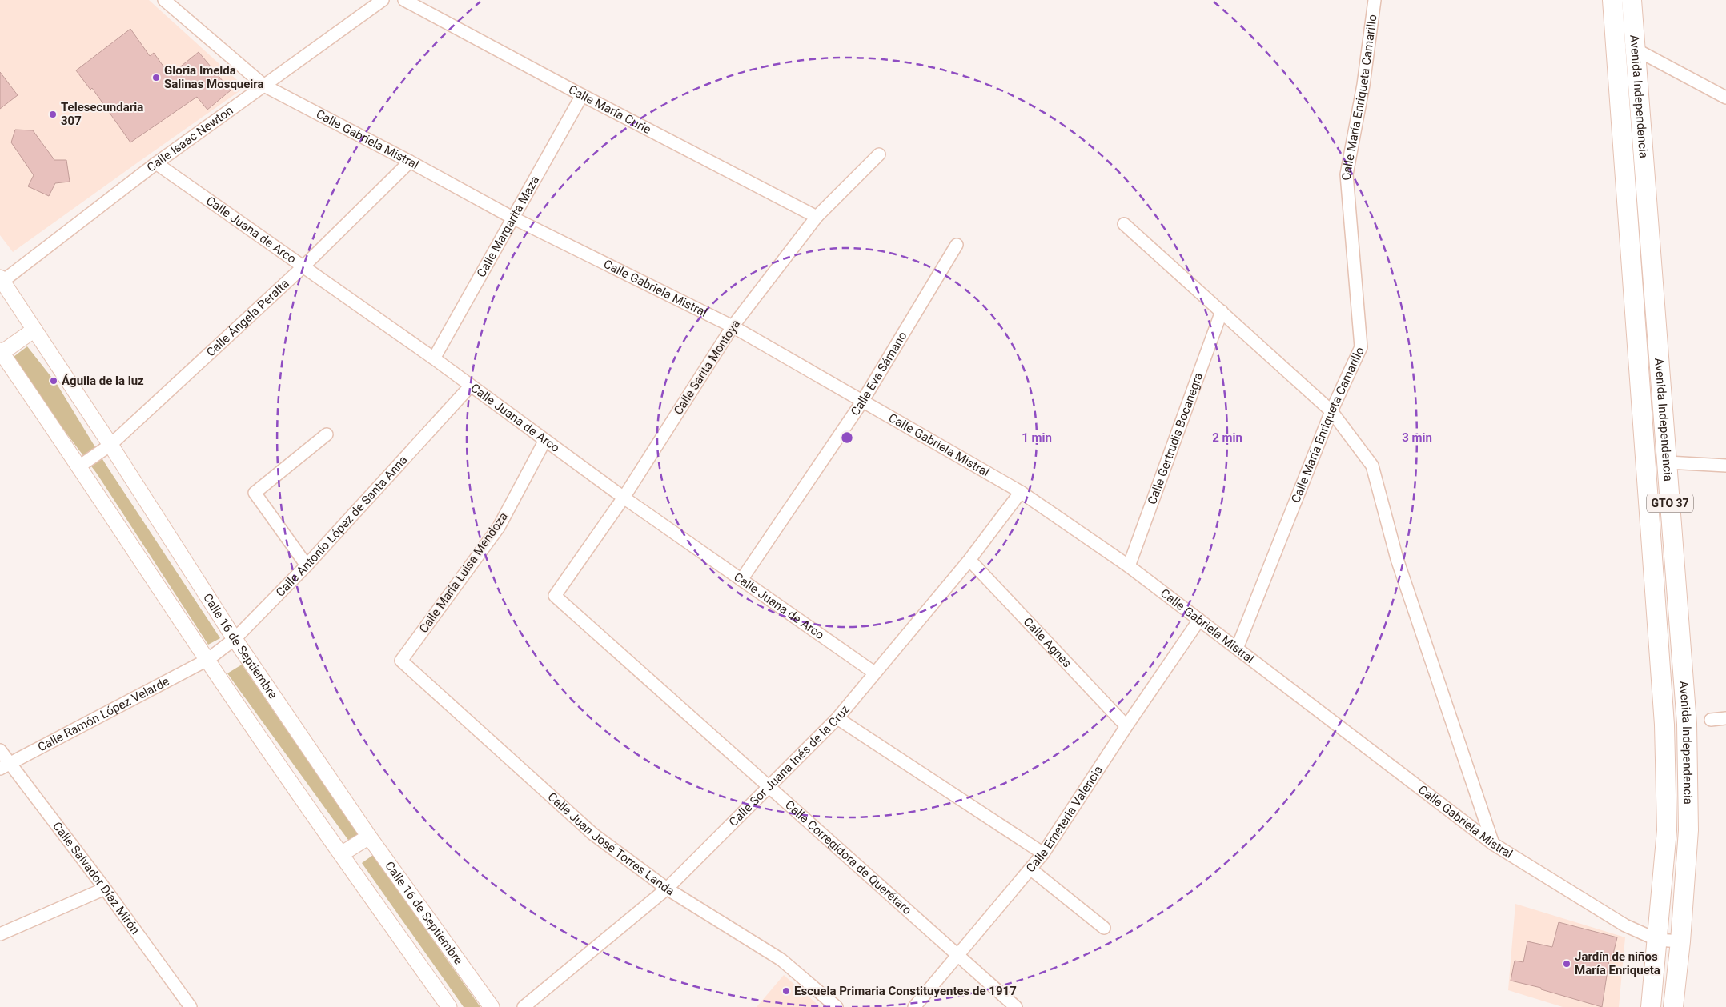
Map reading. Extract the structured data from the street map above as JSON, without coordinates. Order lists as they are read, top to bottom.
{
  "streets": {
    "main road": ["Avenida Independencia", "GTO 37"],
    "street": [
      "Calle María Enriqueta Camarillo",
      "Calle María Curie",
      "Calle Isaac Newton",
      "Calle Gabriela Mistral",
      "Calle Margarita Maza",
      "Calle Juana de Arco",
      "Calle Ángela Peralta",
      "Calle Sarita Montoya",
      "Calle Eva Sámano",
      "Calle Gertrudis Bocanegra",
      "Calle Antonio López de Santa Anna",
      "Calle María Luisa Mendoza",
      "Calle Agnes",
      "Calle 16 de Septiembre",
      "Calle Ramón López Velarde",
      "Calle Sor Juana Inés de la Cruz",
      "Calle Emeteria Valencia",
      "Calle Juan José Torres Landa",
      "Calle Corregidora de Querétaro",
      "Calle Salvador Díaz Mirón"
    ]
  },
  "crossings": [
    ["Calle María Enriqueta Camarillo", "Calle Gabriela Mistral"],
    ["Avenida Independencia", "Calle Gabriela Mistral"],
    ["Calle María Curie", "Calle Margarita Maza"],
    ["Calle María Curie", "Calle Sarita Montoya"],
    ["Calle Isaac Newton", "Calle Gabriela Mistral"],
    ["Calle Isaac Newton", "Calle Juana de Arco"],
    ["Calle Isaac Newton", "Calle 16 de Septiembre"],
    ["Calle Gabriela Mistral", "Calle Margarita Maza"],
    ["Calle Gabriela Mistral", "Calle Ángela Peralta"],
    ["Calle Gabriela Mistral", "Calle Sarita Montoya"],
    ["Calle Gabriela Mistral", "Calle Eva Sámano"],
    ["Calle Gabriela Mistral", "Calle Gertrudis Bocanegra"],
    ["Calle Gabriela Mistral", "Calle Sor Juana Inés de la Cruz"],
    ["Calle Gabriela Mistral", "Calle Emeteria Valencia"],
    ["Calle Margarita Maza", "Calle Juana de Arco"],
    ["Calle Juana de Arco", "Calle Ángela Peralta"],
    ["Calle Juana de Arco", "Calle Sarita Montoya"],
    ["Calle Juana de Arco", "Calle Eva Sámano"],
    ["Calle Juana de Arco", "Calle Antonio López de Santa Anna"],
    ["Calle Juana de Arco", "Calle María Luisa Mendoza"],
    ["Calle Juana de Arco", "Calle Sor Juana Inés de la Cruz"],
    ["Calle Ángela Peralta", "Calle 16 de Septiembre"],
    ["Calle Sarita Montoya", "Calle Corregidora de Querétaro"],
    ["Calle Antonio López de Santa Anna", "Calle 16 de Septiembre"],
    ["Calle Antonio López de Santa Anna", "Calle Ramón López Velarde"],
    ["Calle María Luisa Mendoza", "Calle Juan José Torres Landa"],
    ["Calle Agnes", "Calle Sor Juana Inés de la Cruz"],
    ["Calle Agnes", "Calle Emeteria Valencia"],
    ["Calle Ramón López Velarde", "Calle Salvador Díaz Mirón"],
    ["Calle Sor Juana Inés de la Cruz", "Calle Juan José Torres Landa"],
    ["Calle Sor Juana Inés de la Cruz", "Calle Corregidora de Querétaro"],
    ["Calle Emeteria Valencia", "Calle Corregidora de Querétaro"]
  ],
  "places": [
    "Gloria Imelda Salinas Mosqueira",
    "Telesecundaria 307",
    "Águila de la luz",
    "Jardín de niños María Enriqueta",
    "Escuela Primaria Constituyentes de 1917"
  ],
  "rings": ["1 min", "2 min", "3 min"]
}
